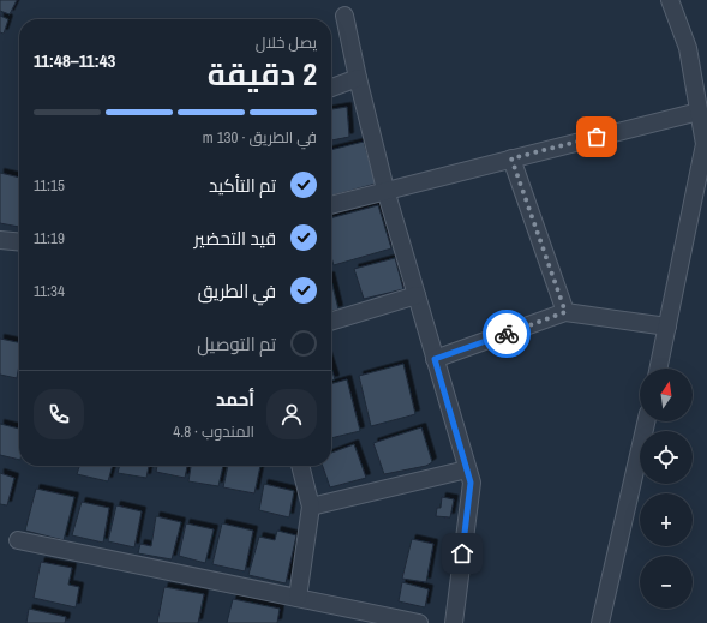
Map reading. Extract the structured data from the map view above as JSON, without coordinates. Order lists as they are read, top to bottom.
{
  "north": "top",
  "page": {
    "heading": ["2 دقيقة", "يصل خلال", "11:43–11:48"],
    "panel": ["أحمد", "المندوب · 4.8"],
    "bar": "في الطريق · 130 m",
    "list": [
      ["تم التأكيد", "11:15"],
      ["قيد التحضير", "11:19"],
      ["في الطريق", "11:34"],
      "تم التوصيل"
    ],
    "map_buttons": ["+", "−"]
  }
}
